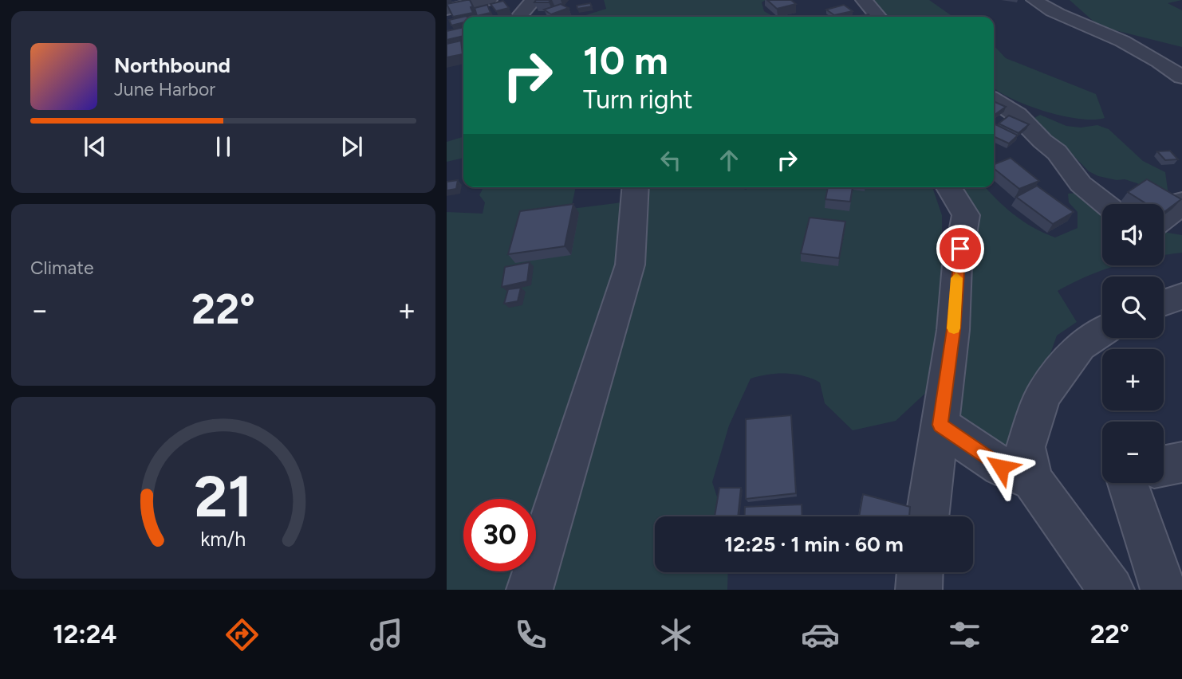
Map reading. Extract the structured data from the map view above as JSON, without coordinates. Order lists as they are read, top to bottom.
{
  "page": {
    "turn": ["10 m", "Turn right"],
    "song": ["Northbound", "June Harbor"],
    "tile": "Climate",
    "map_buttons": ["+", "−"],
    "heat": ["−", "22°", "+"],
    "limit": "30",
    "trip": "12:25 · 1 min · 60 m",
    "tabs": ["12:24", "22°"],
    "gauge": ["21", "km/h"]
  }
}
